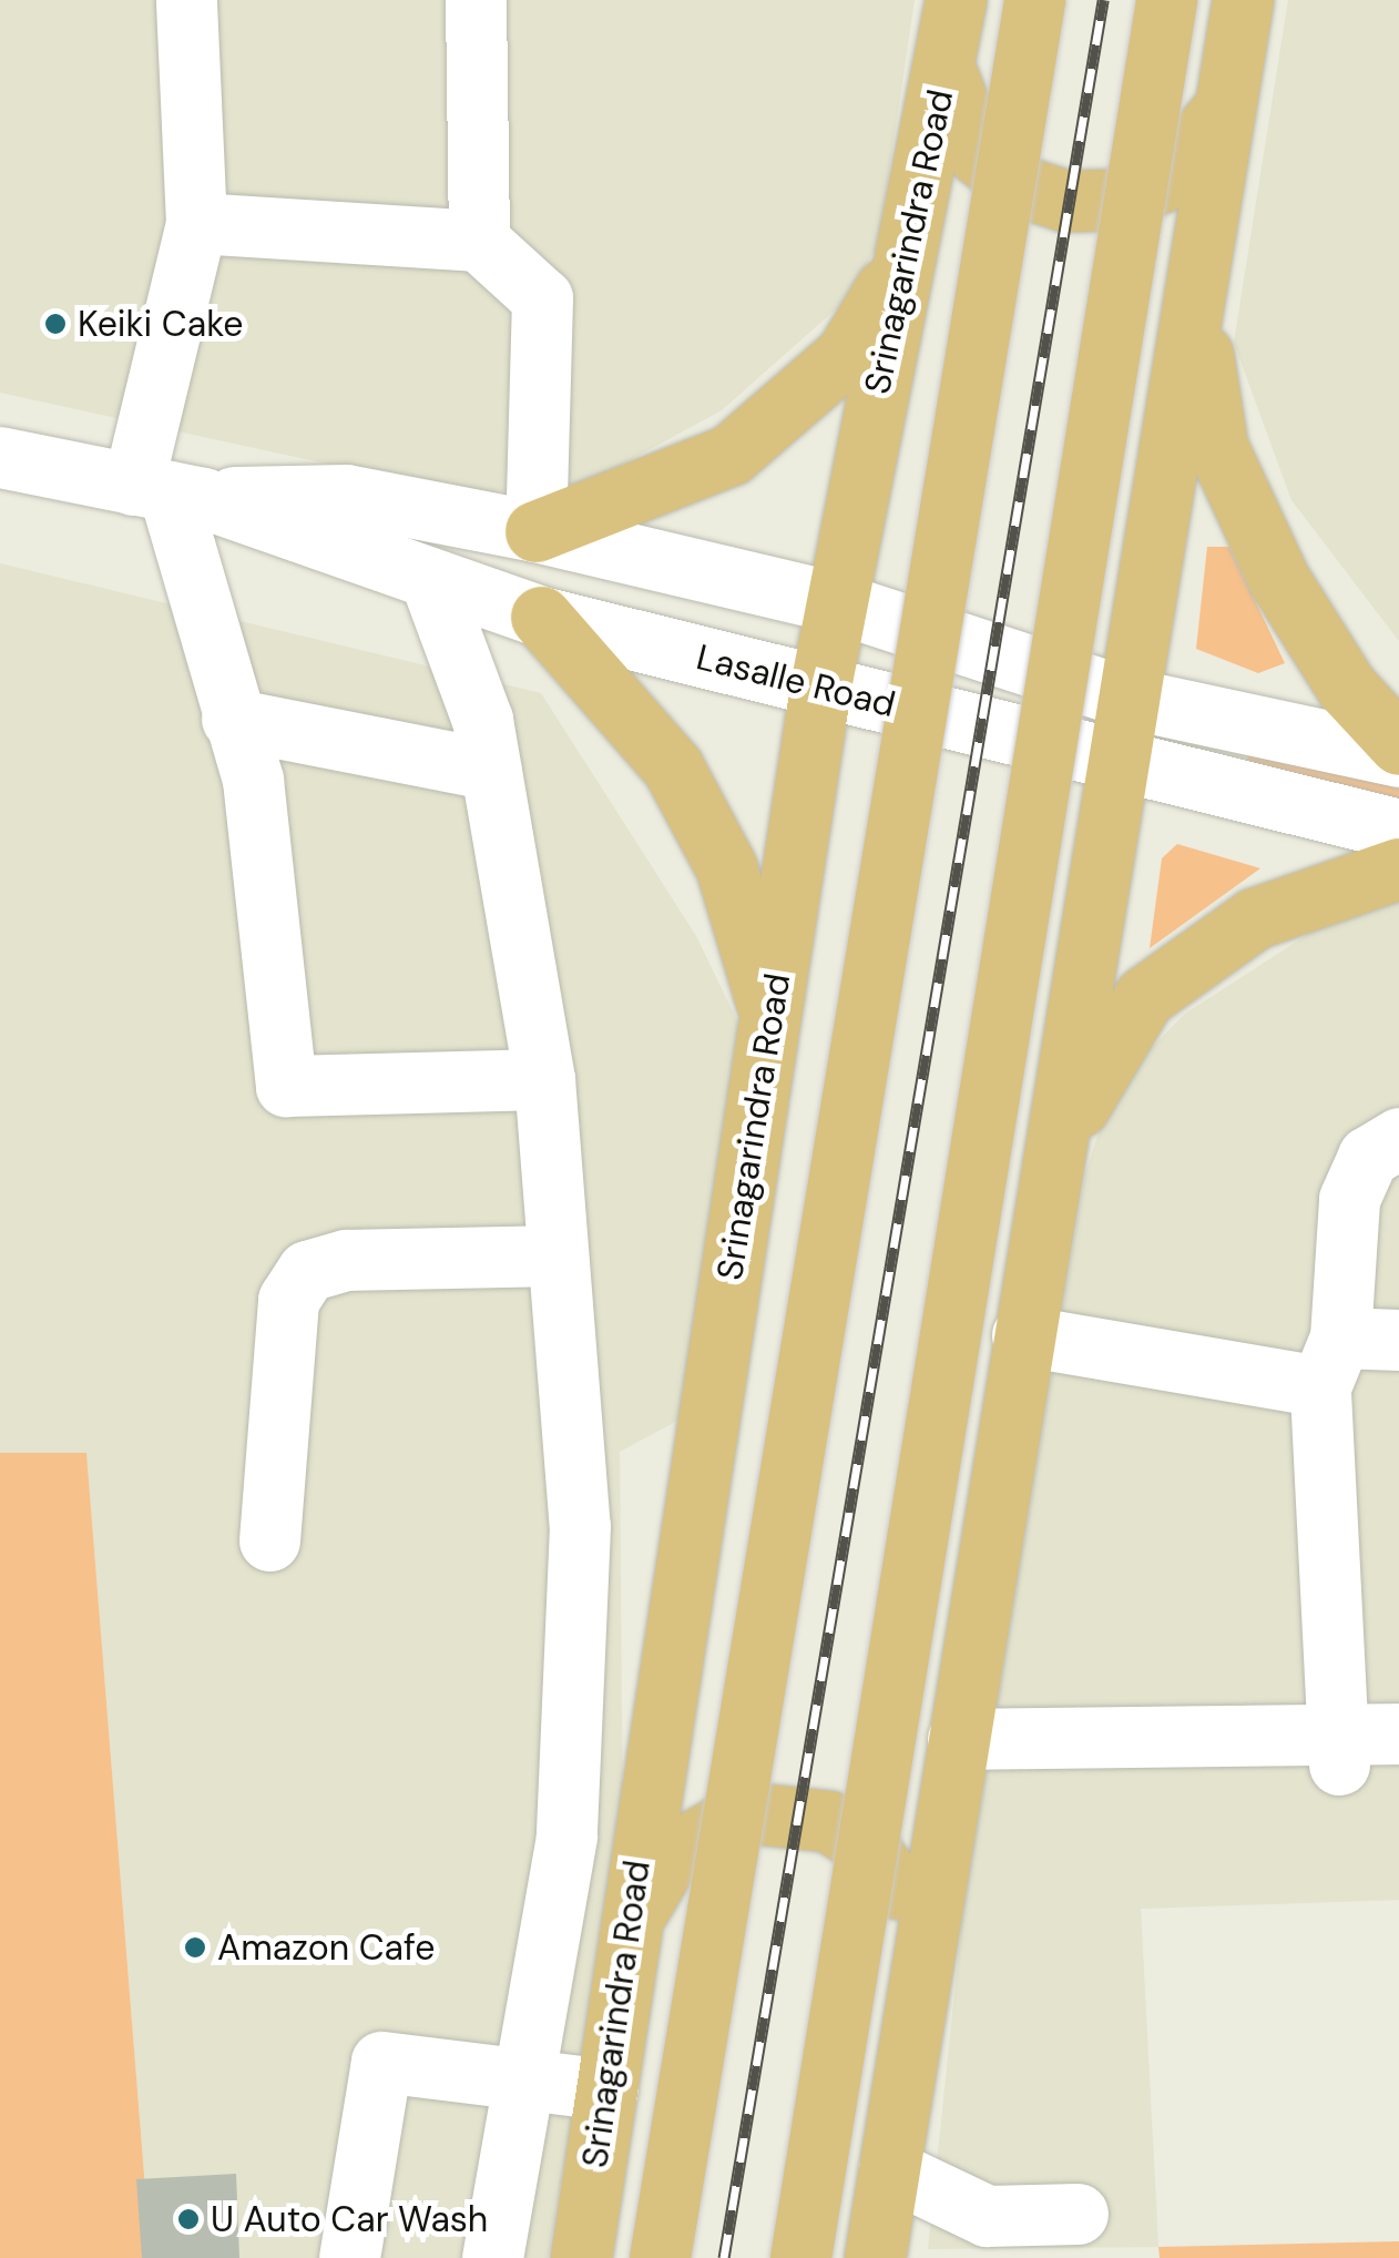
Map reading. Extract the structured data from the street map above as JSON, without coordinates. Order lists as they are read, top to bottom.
{
  "streets": {
    "main road": ["Srinagarindra Road"],
    "street": ["Lasalle Road"]
  },
  "crossings": [
    ["Srinagarindra Road", "Lasalle Road"]
  ],
  "places": ["Keiki Cake", "Amazon Cafe", "U Auto Car Wash"]
}
